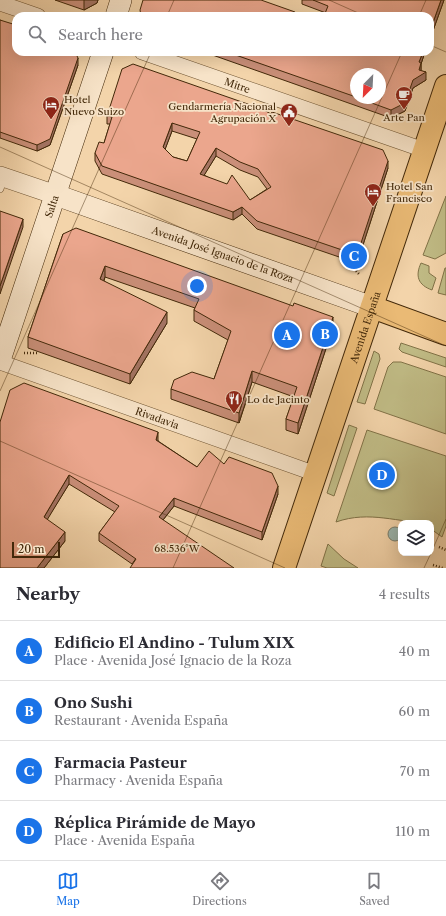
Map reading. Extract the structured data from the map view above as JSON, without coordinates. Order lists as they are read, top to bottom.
{
  "streets": {
    "main road": ["Salta", "Avenida José Ignacio de la Roza", "Avenida España"],
    "street": ["Mitre", "Rivadavia"]
  },
  "crossings": [
    ["Mitre", "Avenida España"],
    ["Salta", "Avenida José Ignacio de la Roza"],
    ["Salta", "Rivadavia"],
    ["Avenida José Ignacio de la Roza", "Avenida España"],
    ["Avenida España", "Rivadavia"]
  ],
  "places": {
    "cafe": ["Arte Pan"],
    "hotel": ["Hotel Nuevo Suizo", "Hotel San Francisco"],
    "public building": ["Gendarmería Nacional Agrupación X"],
    "restaurant": ["Lo de Jacinto"]
  },
  "scale_bar": "20 m",
  "north": "bottom left",
  "page": {
    "search": "Search here",
    "pins": [
      "C",
      "B",
      "A",
      "D"
    ],
    "scale": "20 m",
    "heading": ["Nearby", "4 results"],
    "list": [
      {
        "mark": "A",
        "name": "Edificio El Andino - Tulum XIX",
        "note": "Place · Avenida José Ignacio de la Roza",
        "value": "40 m"
      },
      {
        "mark": "B",
        "name": "Ono Sushi",
        "note": "Restaurant · Avenida España",
        "value": "60 m"
      },
      {
        "mark": "C",
        "name": "Farmacia Pasteur",
        "note": "Pharmacy · Avenida España",
        "value": "70 m"
      },
      {
        "mark": "D",
        "name": "Réplica Pirámide de Mayo",
        "note": "Place · Avenida España",
        "value": "110 m"
      }
    ],
    "nav": ["Map", "Directions", "Saved"]
  },
  "coordinates": ["68.536°W"]
}
